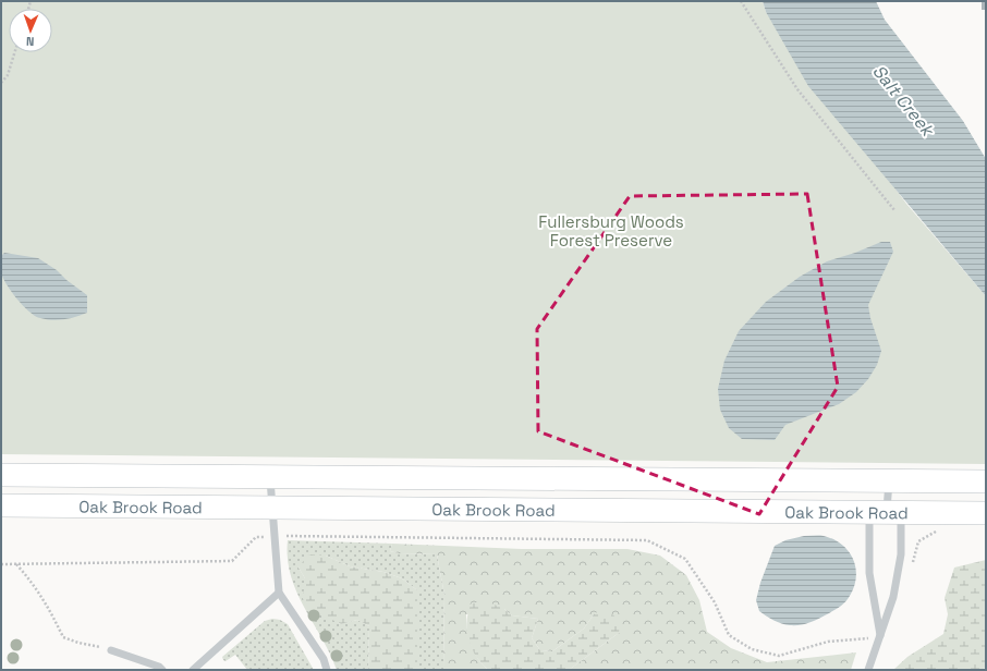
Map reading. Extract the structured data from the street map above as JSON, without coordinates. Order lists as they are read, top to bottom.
{
  "streets": {
    "main road": ["Oak Brook Road"]
  },
  "water": ["Salt Creek"],
  "parks": ["Fullersburg Woods Forest Preserve"],
  "north": "bottom"
}
